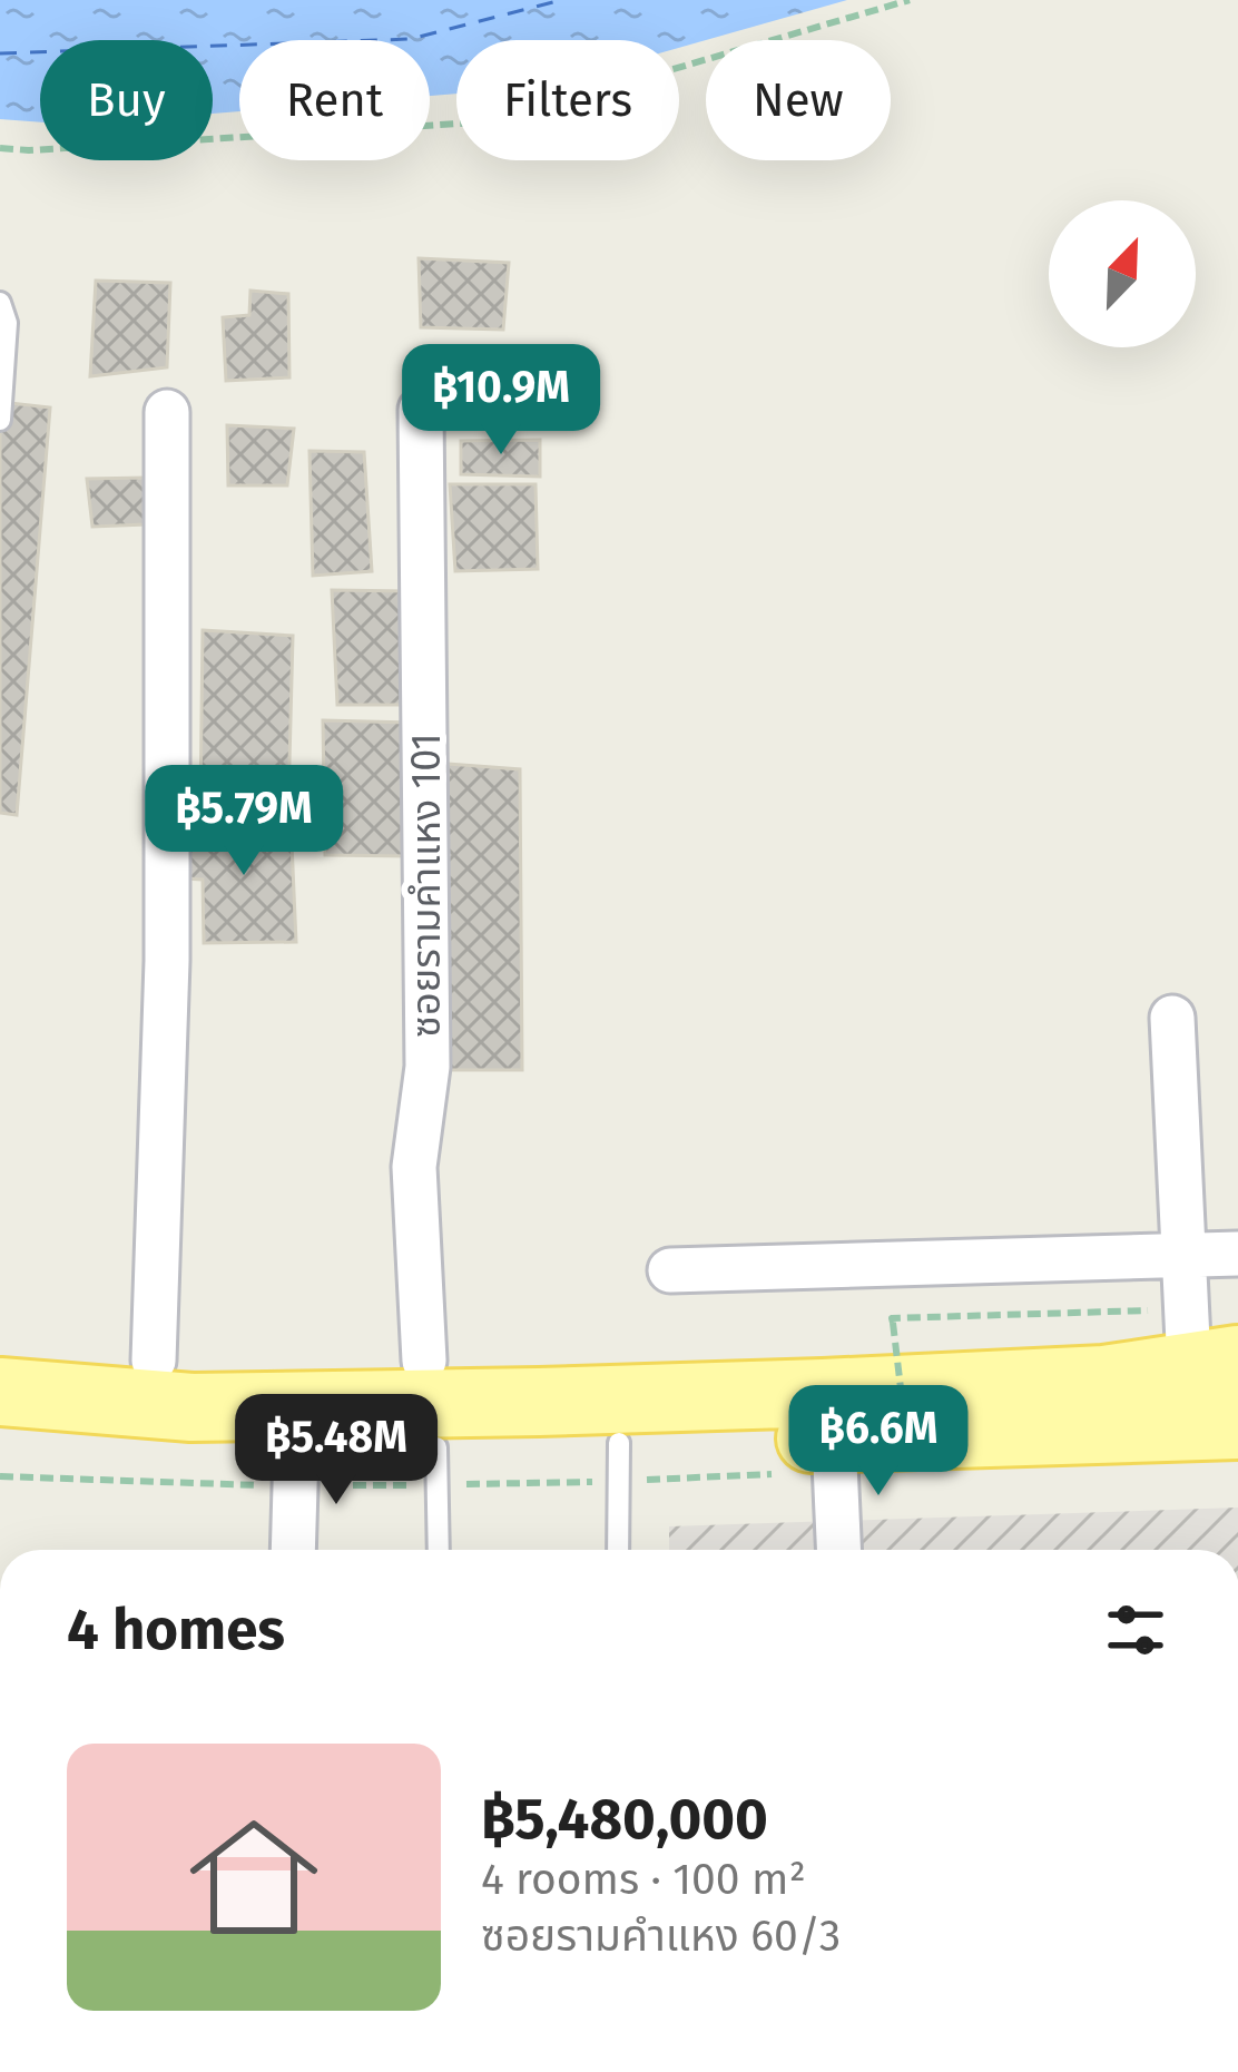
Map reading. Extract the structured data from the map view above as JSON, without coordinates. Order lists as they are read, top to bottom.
{
  "streets": {
    "street": ["ซอยรามคำแหง 101"]
  },
  "north": "top right",
  "page": {
    "chip": [
      "Buy",
      "Rent",
      "Filters",
      "New"
    ],
    "price": [
      "฿10.9M",
      "฿5.79M",
      "฿6.6M",
      "฿5.48M"
    ],
    "heading": "4 homes",
    "list": [
      {
        "name": "฿5,480,000",
        "note": "4 rooms · 100 m² · ซอยรามคำแหง 60/3"
      }
    ]
  }
}
